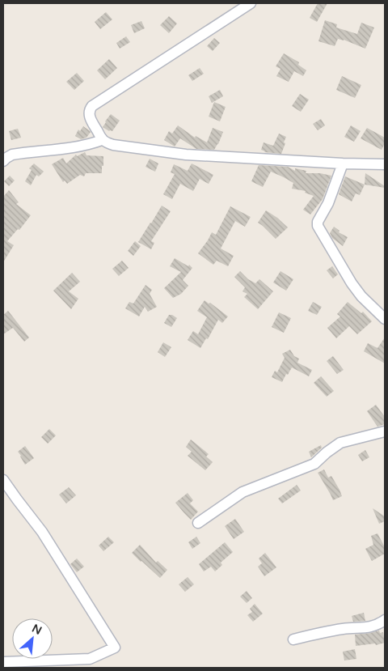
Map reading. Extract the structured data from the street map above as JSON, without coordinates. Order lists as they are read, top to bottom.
{
  "north": "top right"
}
